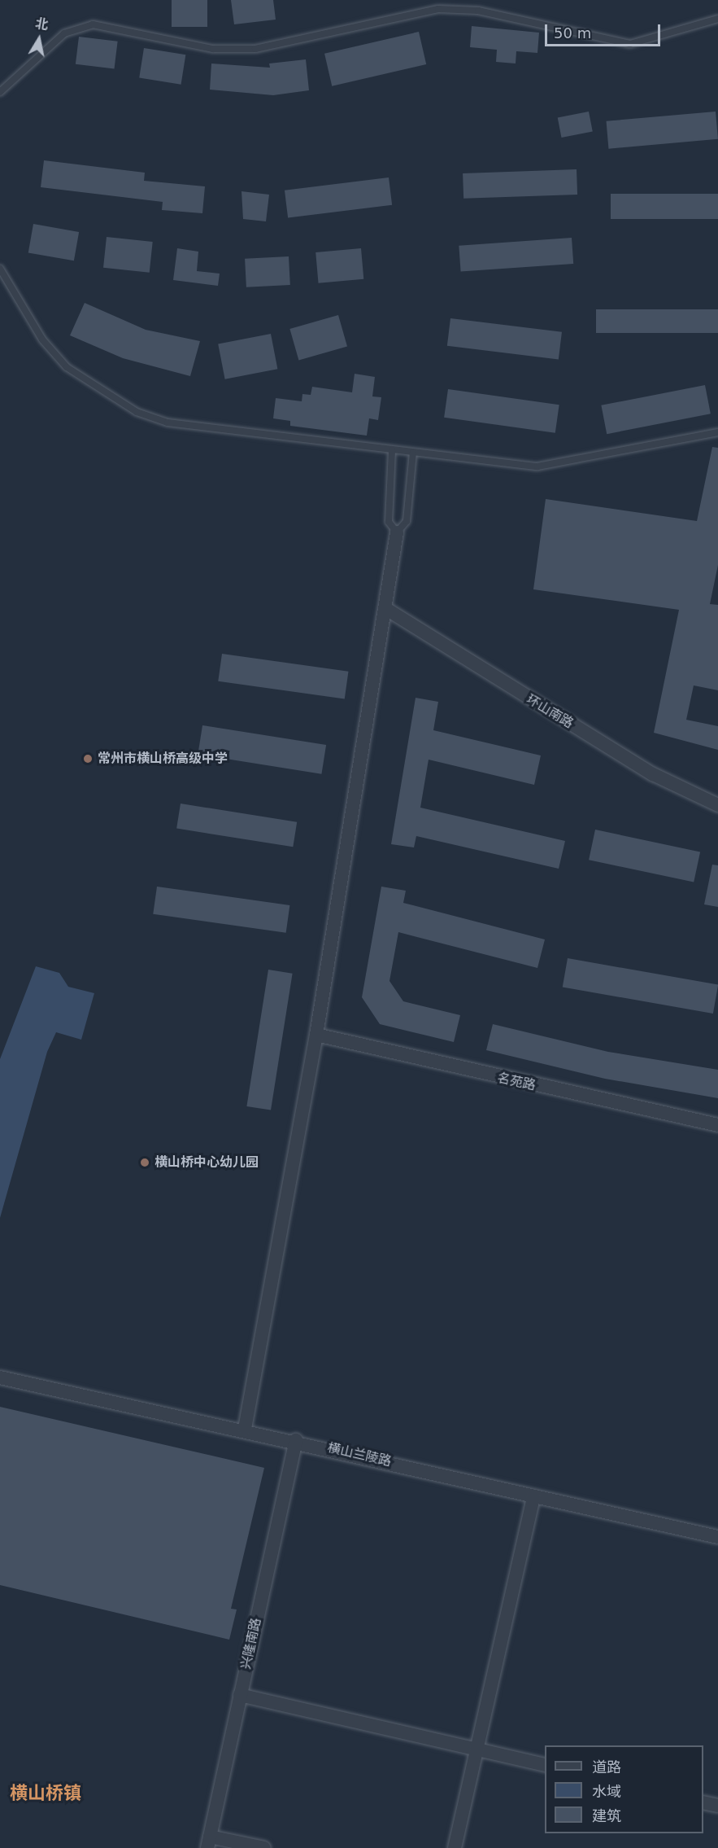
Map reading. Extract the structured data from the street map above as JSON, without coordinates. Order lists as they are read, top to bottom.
{
  "streets": {
    "street": [
      "环山南路",
      "名苑路",
      "横山兰陵路",
      "兴隆南路"
    ]
  },
  "crossings": [
    ["横山兰陵路", "兴隆南路"]
  ],
  "districts": ["横山桥镇"],
  "places": ["常州市横山桥高级中学", "横山桥中心幼儿园"],
  "legend": ["道路", "水域", "建筑"],
  "scale_bar": "50 m",
  "north": "top"
}
